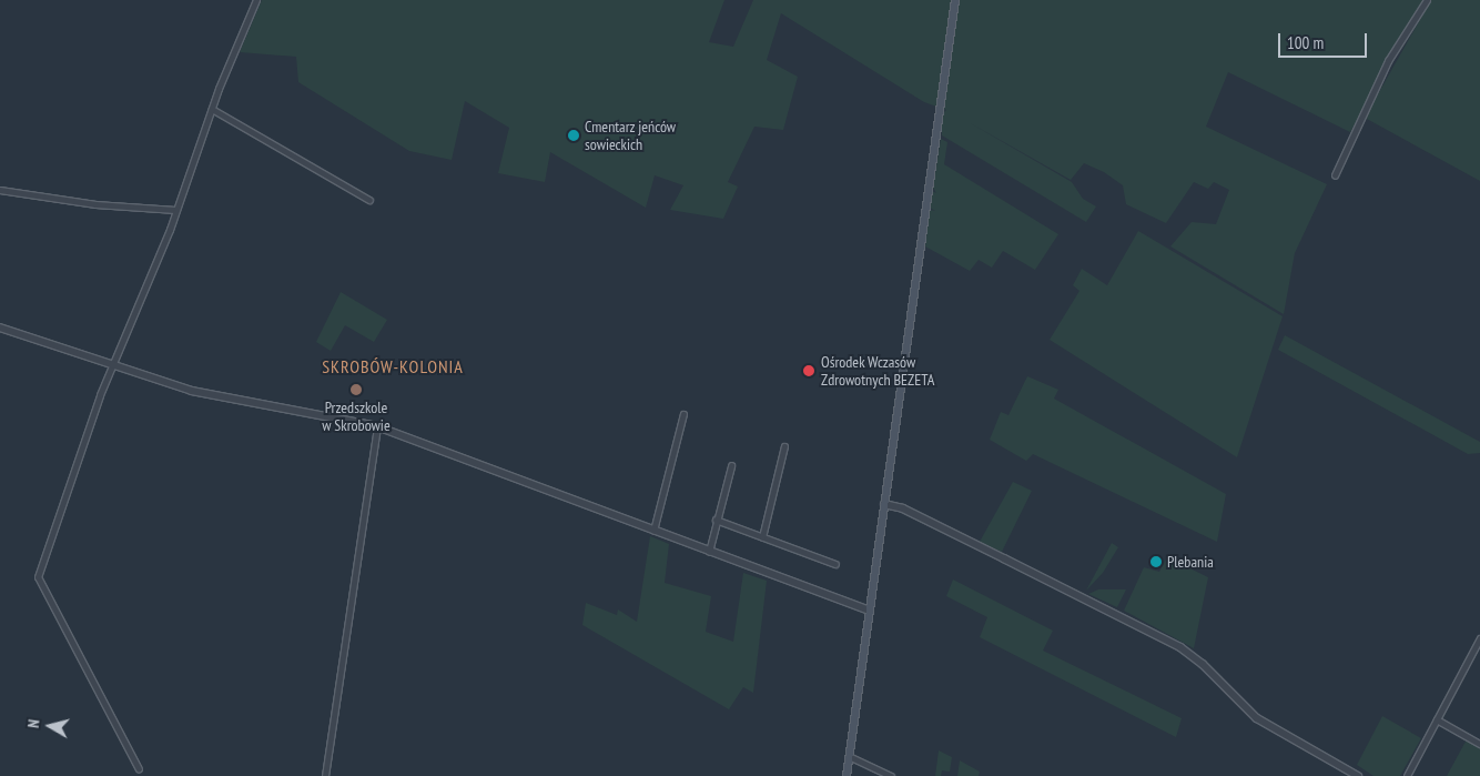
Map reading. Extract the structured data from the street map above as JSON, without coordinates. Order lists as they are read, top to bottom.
{
  "districts": ["SKROBÓW-KOLONIA"],
  "places": [
    "Cmentarz jeńców sowieckich",
    "Ośrodek Wczasów Zdrowotnych BEZETA",
    "Przedszkole w Skrobowie",
    "Plebania"
  ],
  "scale_bar": "100 m",
  "north": "left"
}
